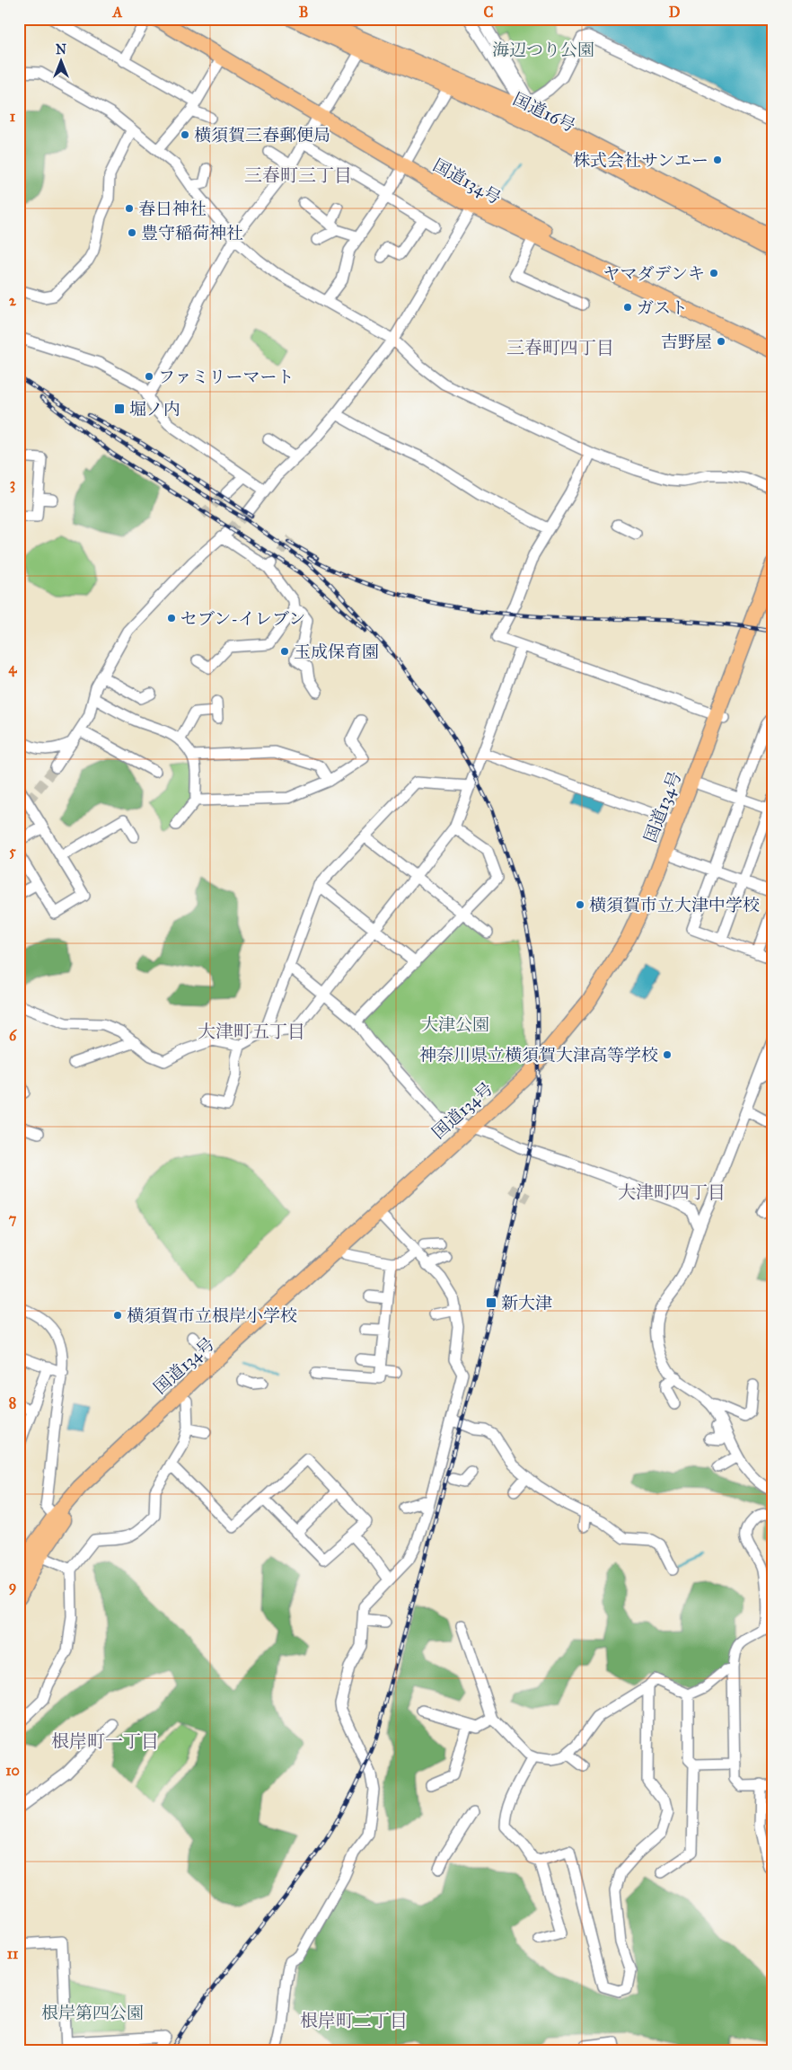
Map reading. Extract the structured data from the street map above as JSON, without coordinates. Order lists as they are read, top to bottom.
{
  "streets": {
    "highway": ["国道16号", "国道134号"]
  },
  "districts": [
    "三春町三丁目",
    "三春町四丁目",
    "大津町五丁目",
    "大津町四丁目",
    "根岸町一丁目",
    "根岸町二丁目"
  ],
  "parks": ["海辺つり公園", "大津公園", "根岸第四公園"],
  "places": {
    "other": [
      "横須賀三春郵便局",
      "株式会社サンエー",
      "春日神社",
      "豊守稲荷神社",
      "ヤマダデンキ",
      "ガスト",
      "吉野屋",
      "ファミリーマート",
      "セブン-イレブン",
      "玉成保育園",
      "横須賀市立大津中学校",
      "神奈川県立横須賀大津高等学校",
      "横須賀市立根岸小学校"
    ],
    "transit": ["堀ノ内", "新大津"]
  },
  "north": "top",
  "grid": {
    "columns": [
      "A",
      "B",
      "C",
      "D"
    ],
    "rows": [
      "1",
      "2",
      "3",
      "4",
      "5",
      "6",
      "7",
      "8",
      "9",
      "10",
      "11"
    ]
  }
}
